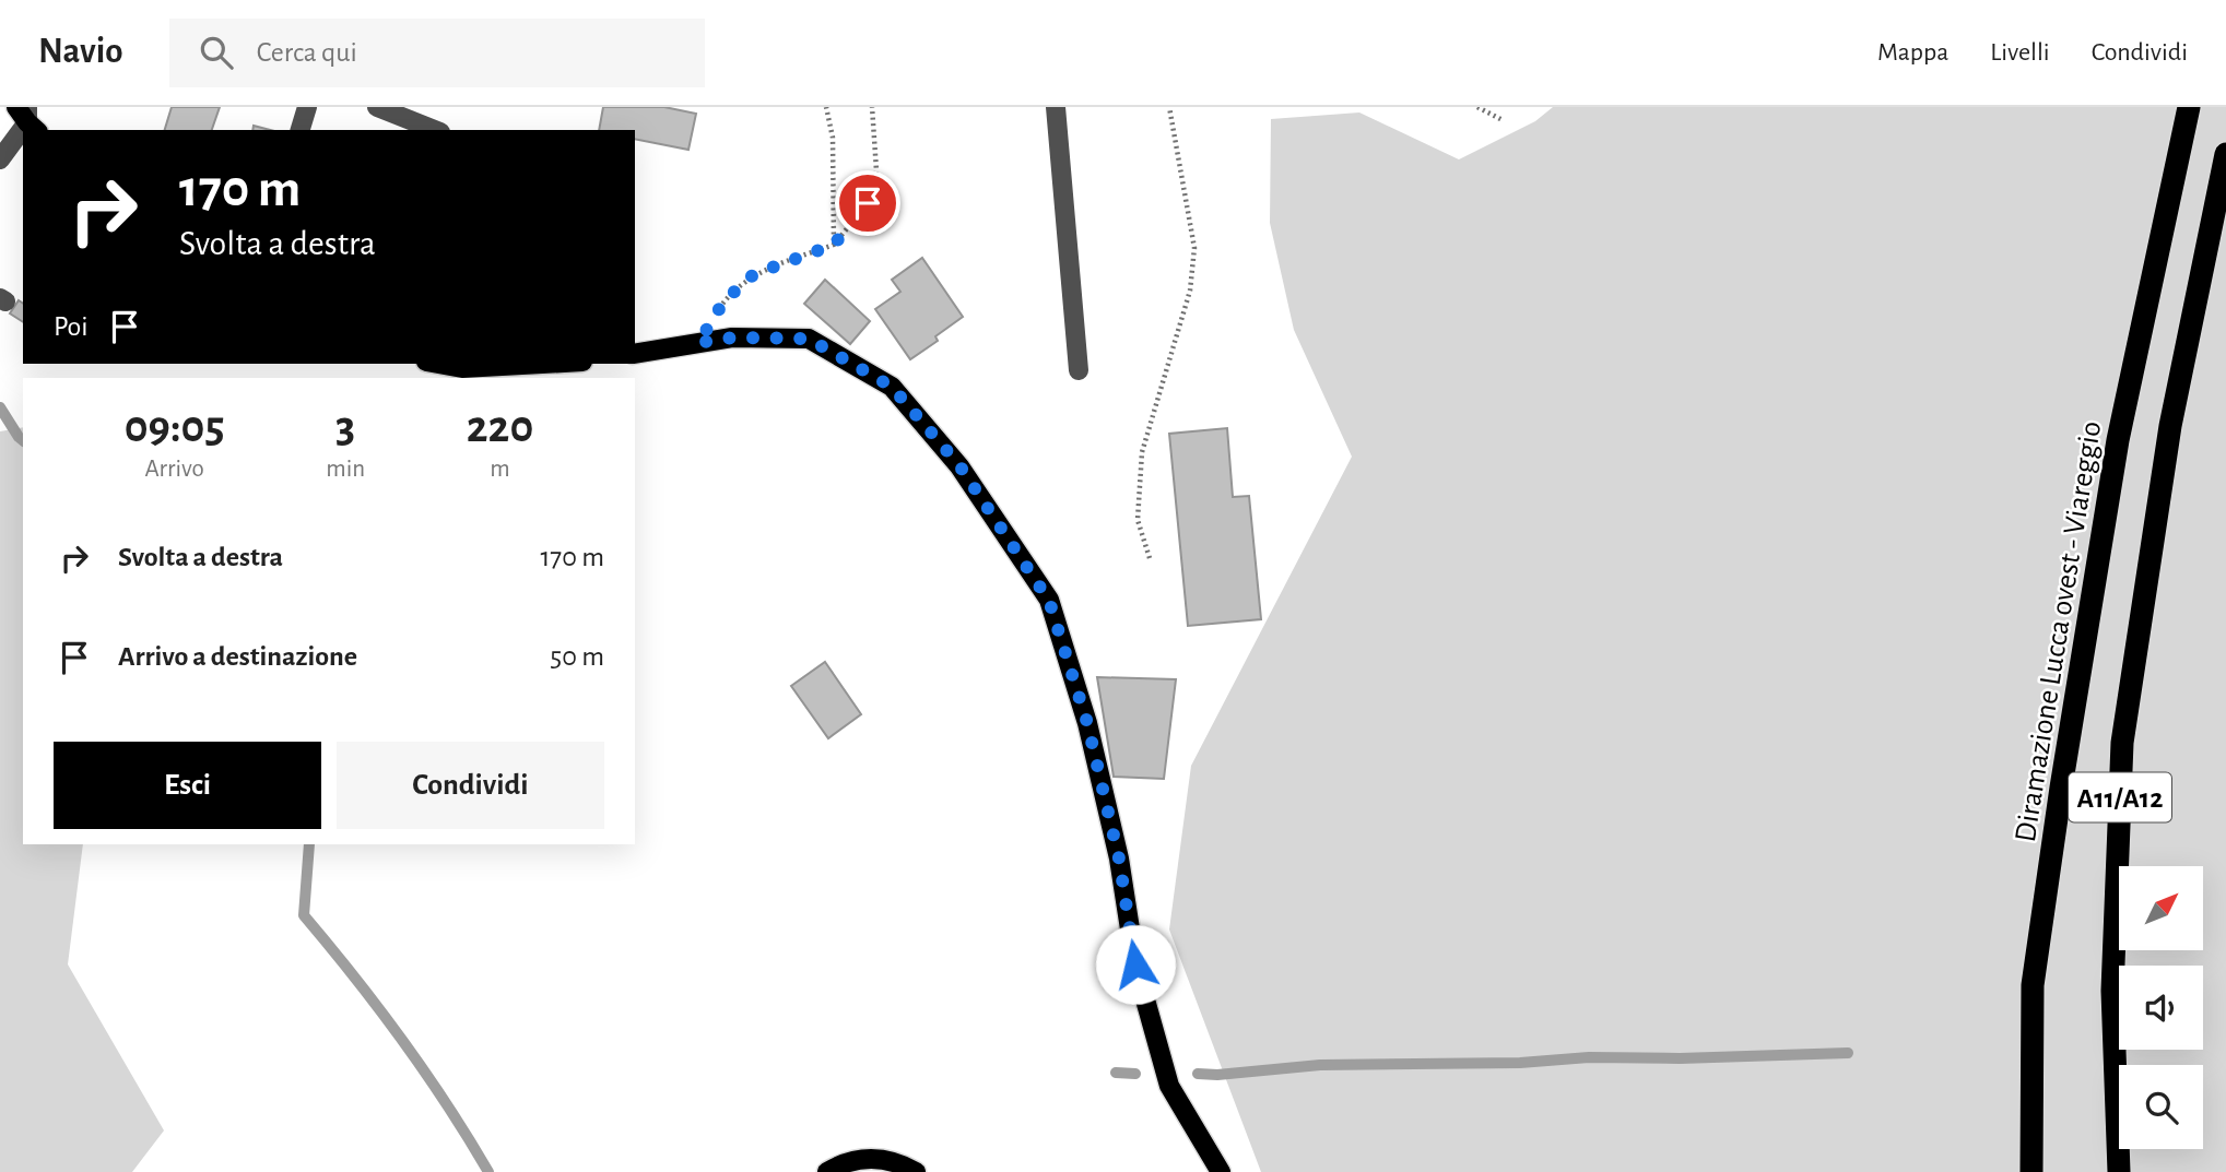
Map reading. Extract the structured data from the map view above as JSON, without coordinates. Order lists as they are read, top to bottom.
{
  "streets": {
    "highway": ["Diramazione Lucca ovest - Viareggio", "A11/A12"]
  },
  "north": "top right",
  "page": {
    "header": "Navio",
    "search": "Cerca qui",
    "nav": ["Mappa", "Livelli", "Condividi"],
    "turn": ["170 m", "Svolta a destra"],
    "then": "Poi",
    "eta": [
      "09:05",
      "Arrivo",
      "3",
      "min",
      "220",
      "m"
    ],
    "list": [
      {
        "name": "Svolta a destra",
        "value": "170 m"
      },
      {
        "name": "Arrivo a destinazione",
        "value": "50 m"
      }
    ],
    "buttons": ["Esci", "Condividi"]
  }
}
